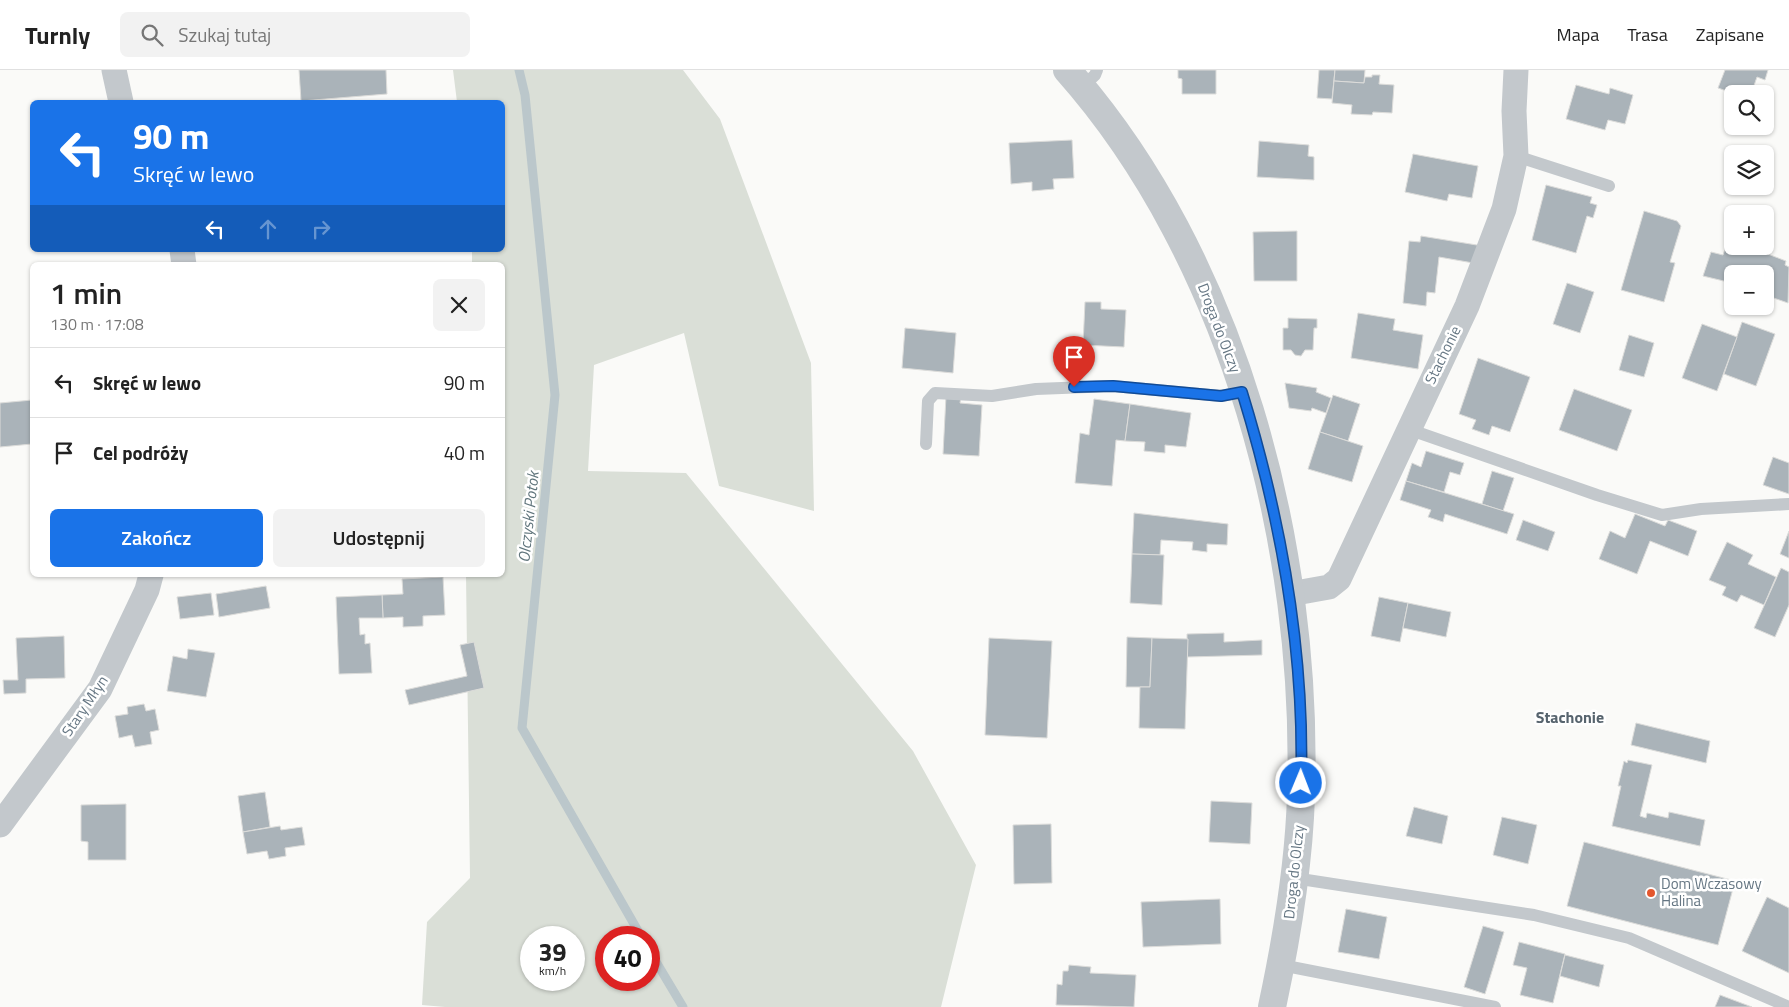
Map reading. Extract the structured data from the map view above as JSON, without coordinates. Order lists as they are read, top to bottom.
{
  "streets": {
    "street": ["Droga do Olczy", "Stachonie", "Stary Młyn"]
  },
  "crossings": [
    ["Droga do Olczy", "Stachonie"]
  ],
  "districts": ["Stachonie"],
  "water": ["Olczyski Potok"],
  "places": ["Dom Wczasowy Halina"],
  "page": {
    "header": "Turnly",
    "search": "Szukaj tutaj",
    "nav": ["Mapa", "Trasa", "Zapisane"],
    "map_buttons": ["+", "−"],
    "turn": ["90 m", "Skręć w lewo"],
    "heading": ["1 min", "130 m · 17:08"],
    "list": [
      {
        "name": "Skręć w lewo",
        "value": "90 m"
      },
      {
        "name": "Cel podróży",
        "value": "40 m"
      }
    ],
    "buttons": ["Zakończ", "Udostępnij"],
    "speed": "39 km/h",
    "limit": "40"
  }
}
